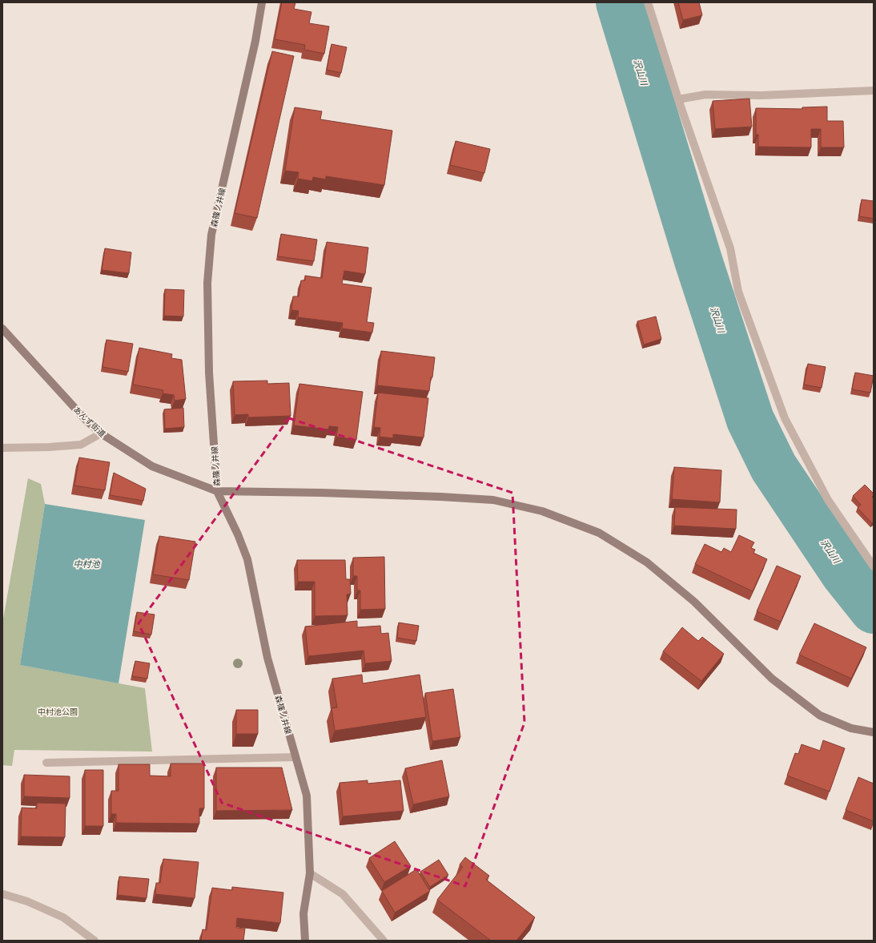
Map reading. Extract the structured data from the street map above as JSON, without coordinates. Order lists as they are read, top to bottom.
{
  "streets": {
    "street": ["森篠ノ井線", "あんず街道"]
  },
  "crossings": [
    ["森篠ノ井線", "あんず街道"]
  ],
  "water": ["沢山川", "中村池"],
  "parks": ["中村池公園"]
}
